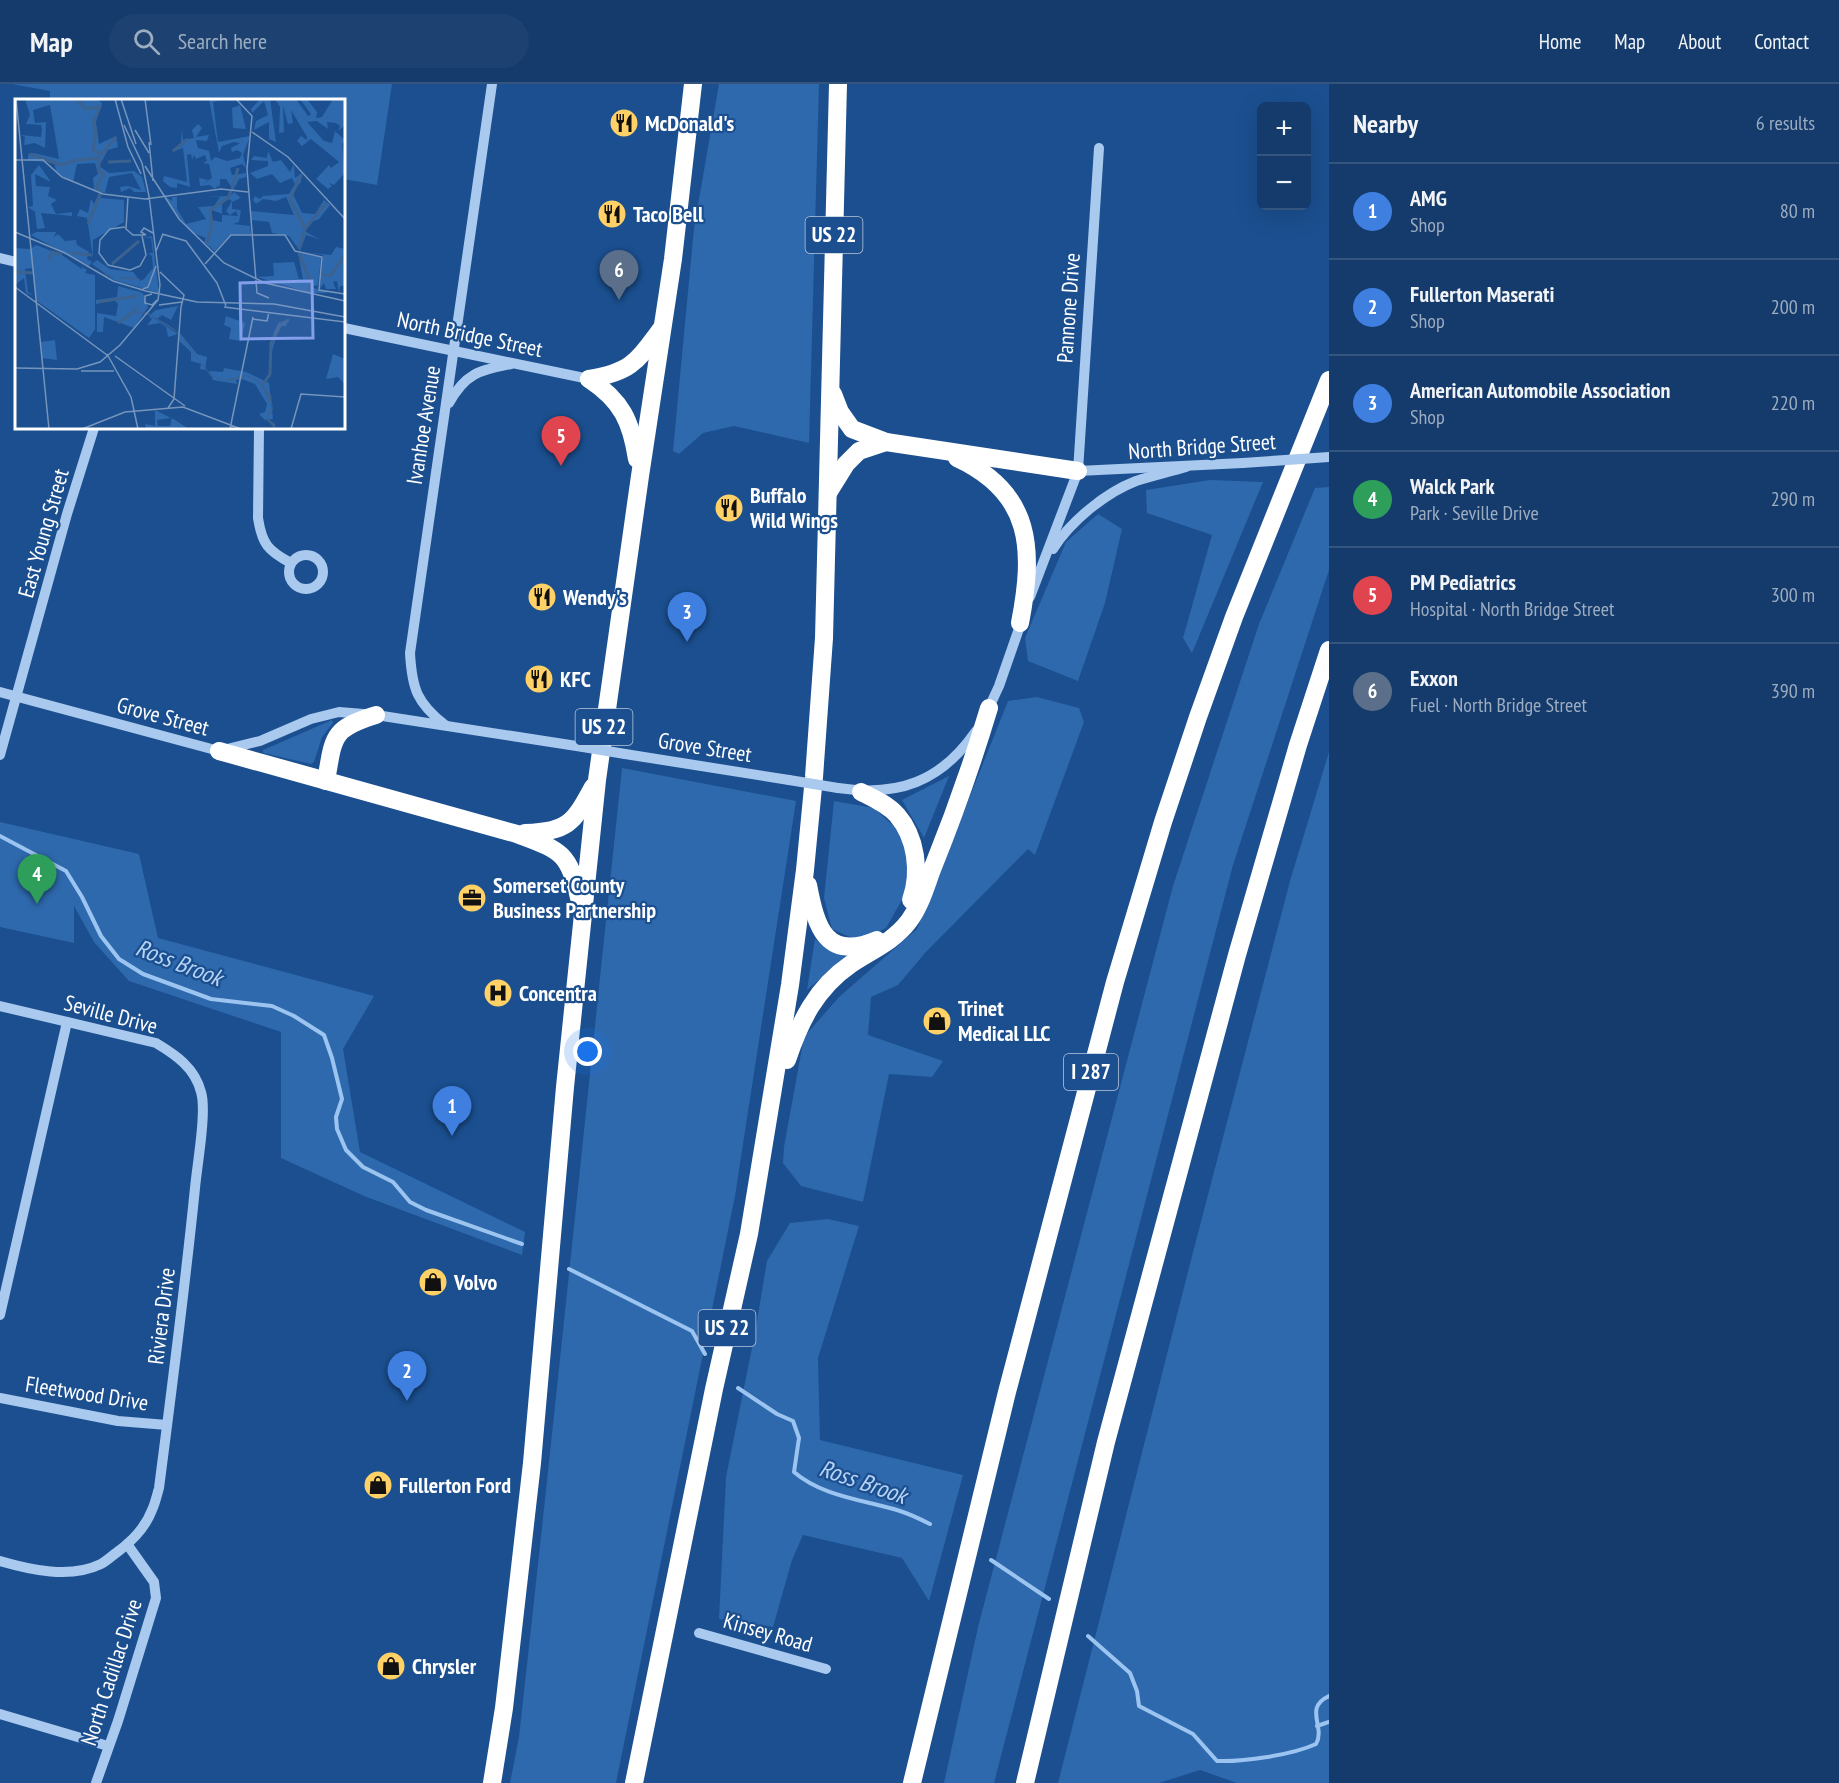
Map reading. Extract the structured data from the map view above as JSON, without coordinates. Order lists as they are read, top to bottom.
{
  "streets": {
    "highway": ["US 22", "I 287"],
    "street": [
      "Pannone Drive",
      "North Bridge Street",
      "Ivanhoe Avenue",
      "East Young Street",
      "Grove Street",
      "Seville Drive",
      "Riviera Drive",
      "Fleetwood Drive",
      "Kinsey Road",
      "North Cadillac Drive"
    ]
  },
  "crossings": [
    ["Pannone Drive", "North Bridge Street"],
    ["Pannone Drive", "Grove Street"],
    ["North Bridge Street", "Ivanhoe Avenue"],
    ["North Bridge Street", "Grove Street"],
    ["Ivanhoe Avenue", "Grove Street"],
    ["East Young Street", "Grove Street"],
    ["Seville Drive", "Riviera Drive"],
    ["Riviera Drive", "Fleetwood Drive"],
    ["Riviera Drive", "North Cadillac Drive"]
  ],
  "water": ["Ross Brook"],
  "places": {
    "restaurant": [
      "McDonald's",
      "Taco Bell",
      "Buffalo Wild Wings",
      "Wendy's",
      "KFC"
    ],
    "office": ["Somerset County Business Partnership"],
    "hospital": ["Concentra"],
    "shop": [
      "Trinet Medical LLC",
      "Volvo",
      "Fullerton Ford",
      "Chrysler"
    ]
  },
  "page": {
    "header": "Map",
    "search": "Search here",
    "nav": [
      "Home",
      "Map",
      "About",
      "Contact"
    ],
    "heading": ["Nearby", "6 results"],
    "map_buttons": ["+", "−"],
    "list": [
      {
        "mark": "1",
        "name": "AMG",
        "note": "Shop",
        "value": "80 m"
      },
      {
        "mark": "2",
        "name": "Fullerton Maserati",
        "note": "Shop",
        "value": "200 m"
      },
      {
        "mark": "3",
        "name": "American Automobile Association",
        "note": "Shop",
        "value": "220 m"
      },
      {
        "mark": "4",
        "name": "Walck Park",
        "note": "Park · Seville Drive",
        "value": "290 m"
      },
      {
        "mark": "5",
        "name": "PM Pediatrics",
        "note": "Hospital · North Bridge Street",
        "value": "300 m"
      },
      {
        "mark": "6",
        "name": "Exxon",
        "note": "Fuel · North Bridge Street",
        "value": "390 m"
      }
    ],
    "pins": [
      "6",
      "5",
      "3",
      "4",
      "1",
      "2"
    ]
  }
}
